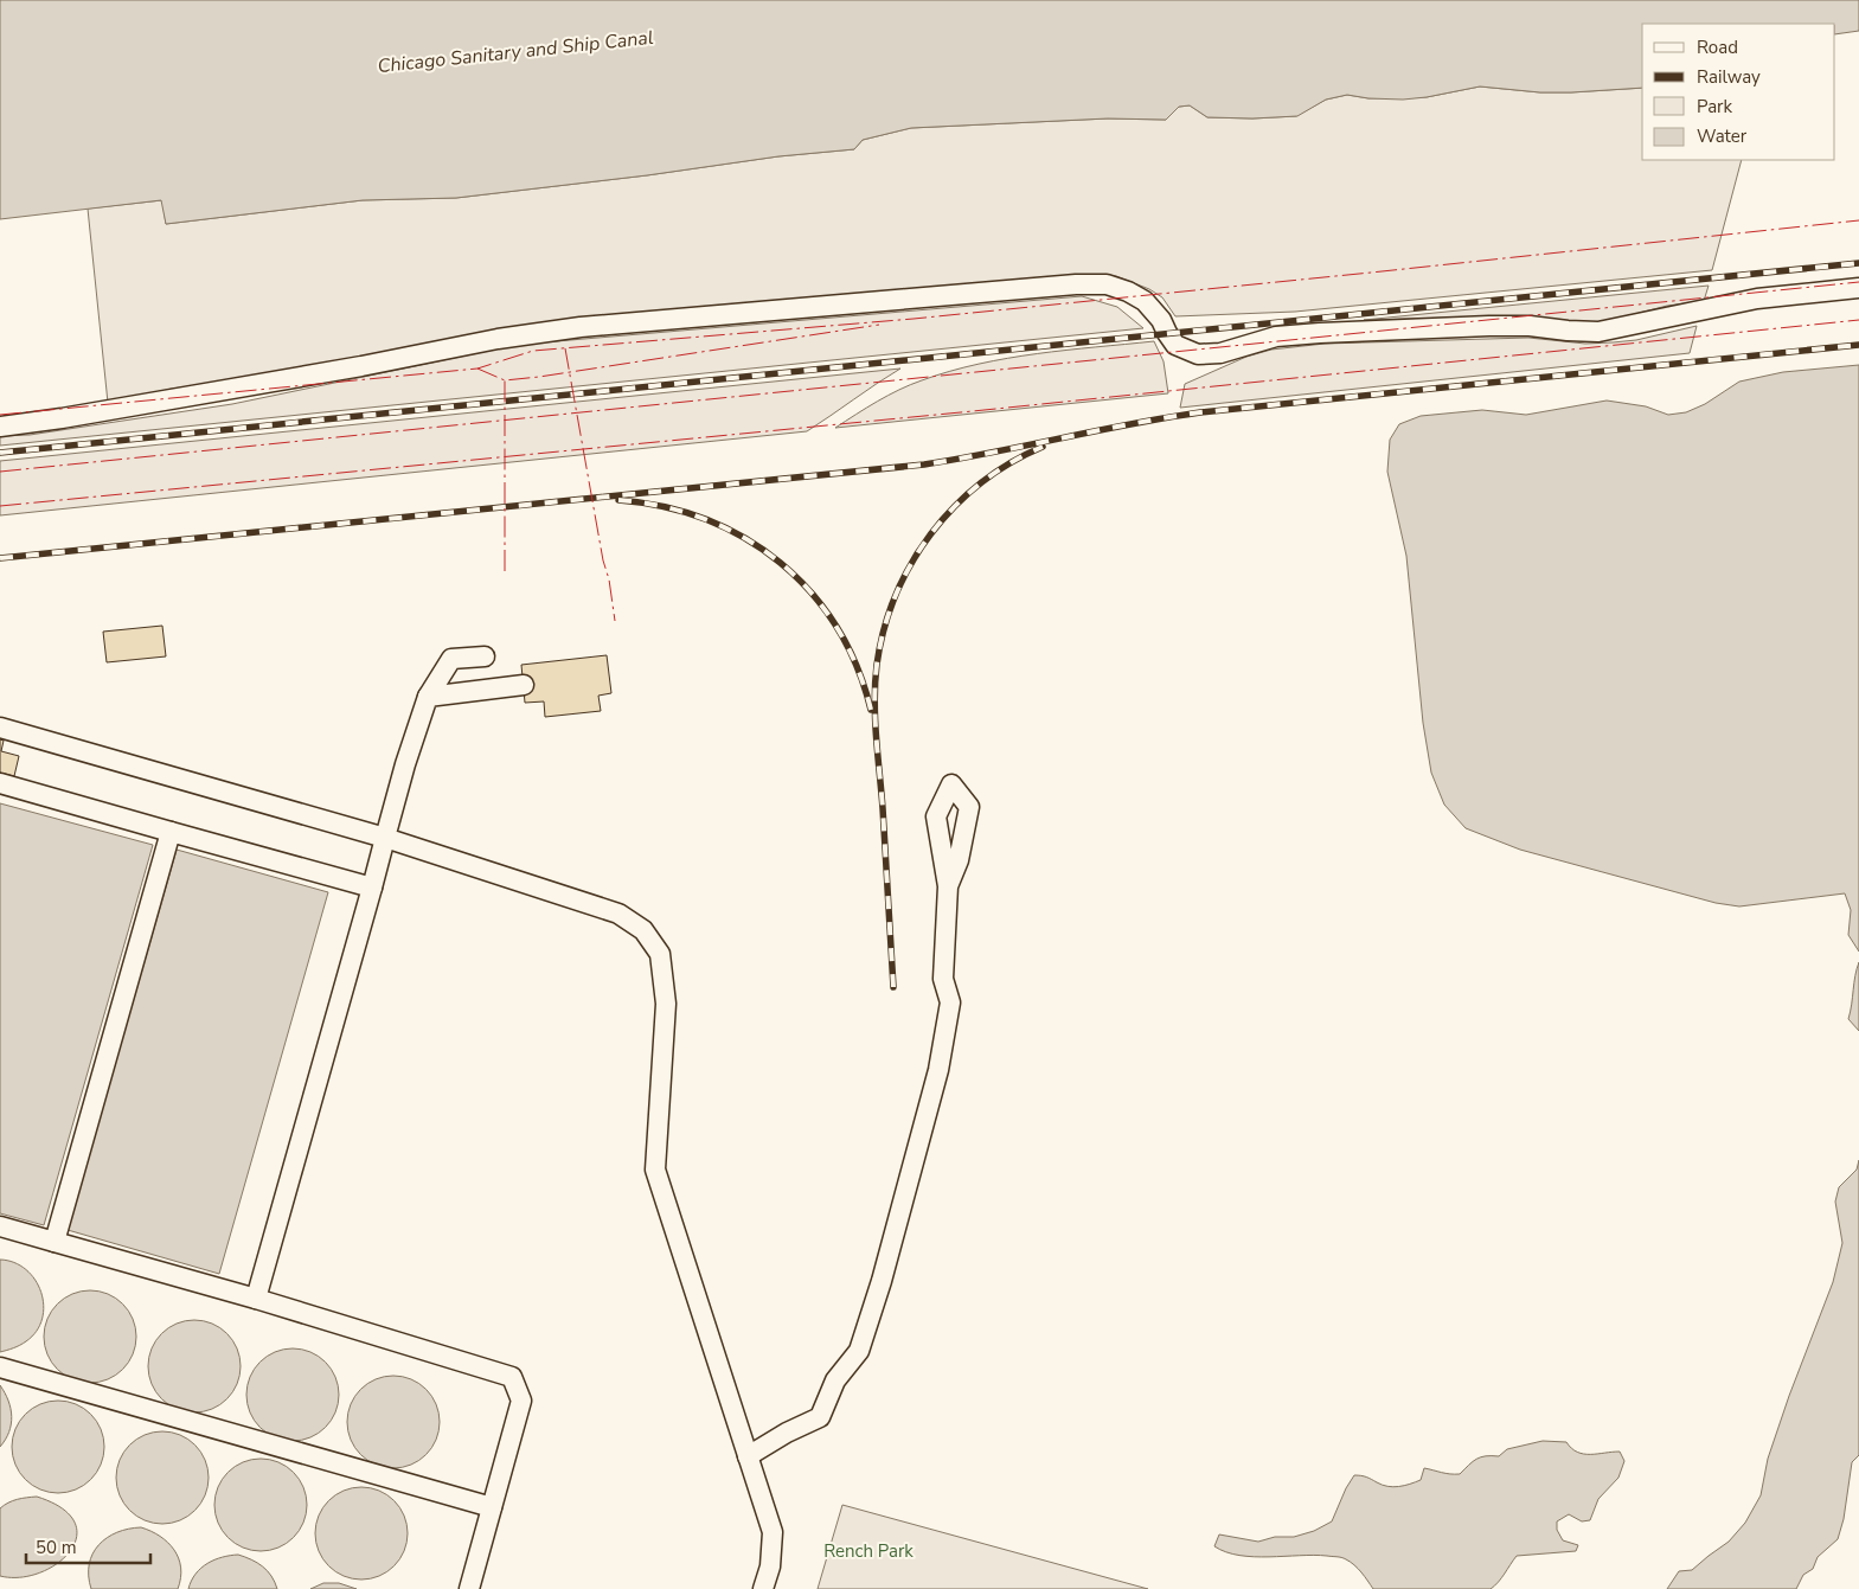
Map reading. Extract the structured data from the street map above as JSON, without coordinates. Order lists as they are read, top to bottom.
{
  "water": ["Chicago Sanitary and Ship Canal"],
  "parks": ["Rench Park"],
  "legend": [
    "Road",
    "Railway",
    "Park",
    "Water"
  ],
  "scale_bar": "50 m"
}
